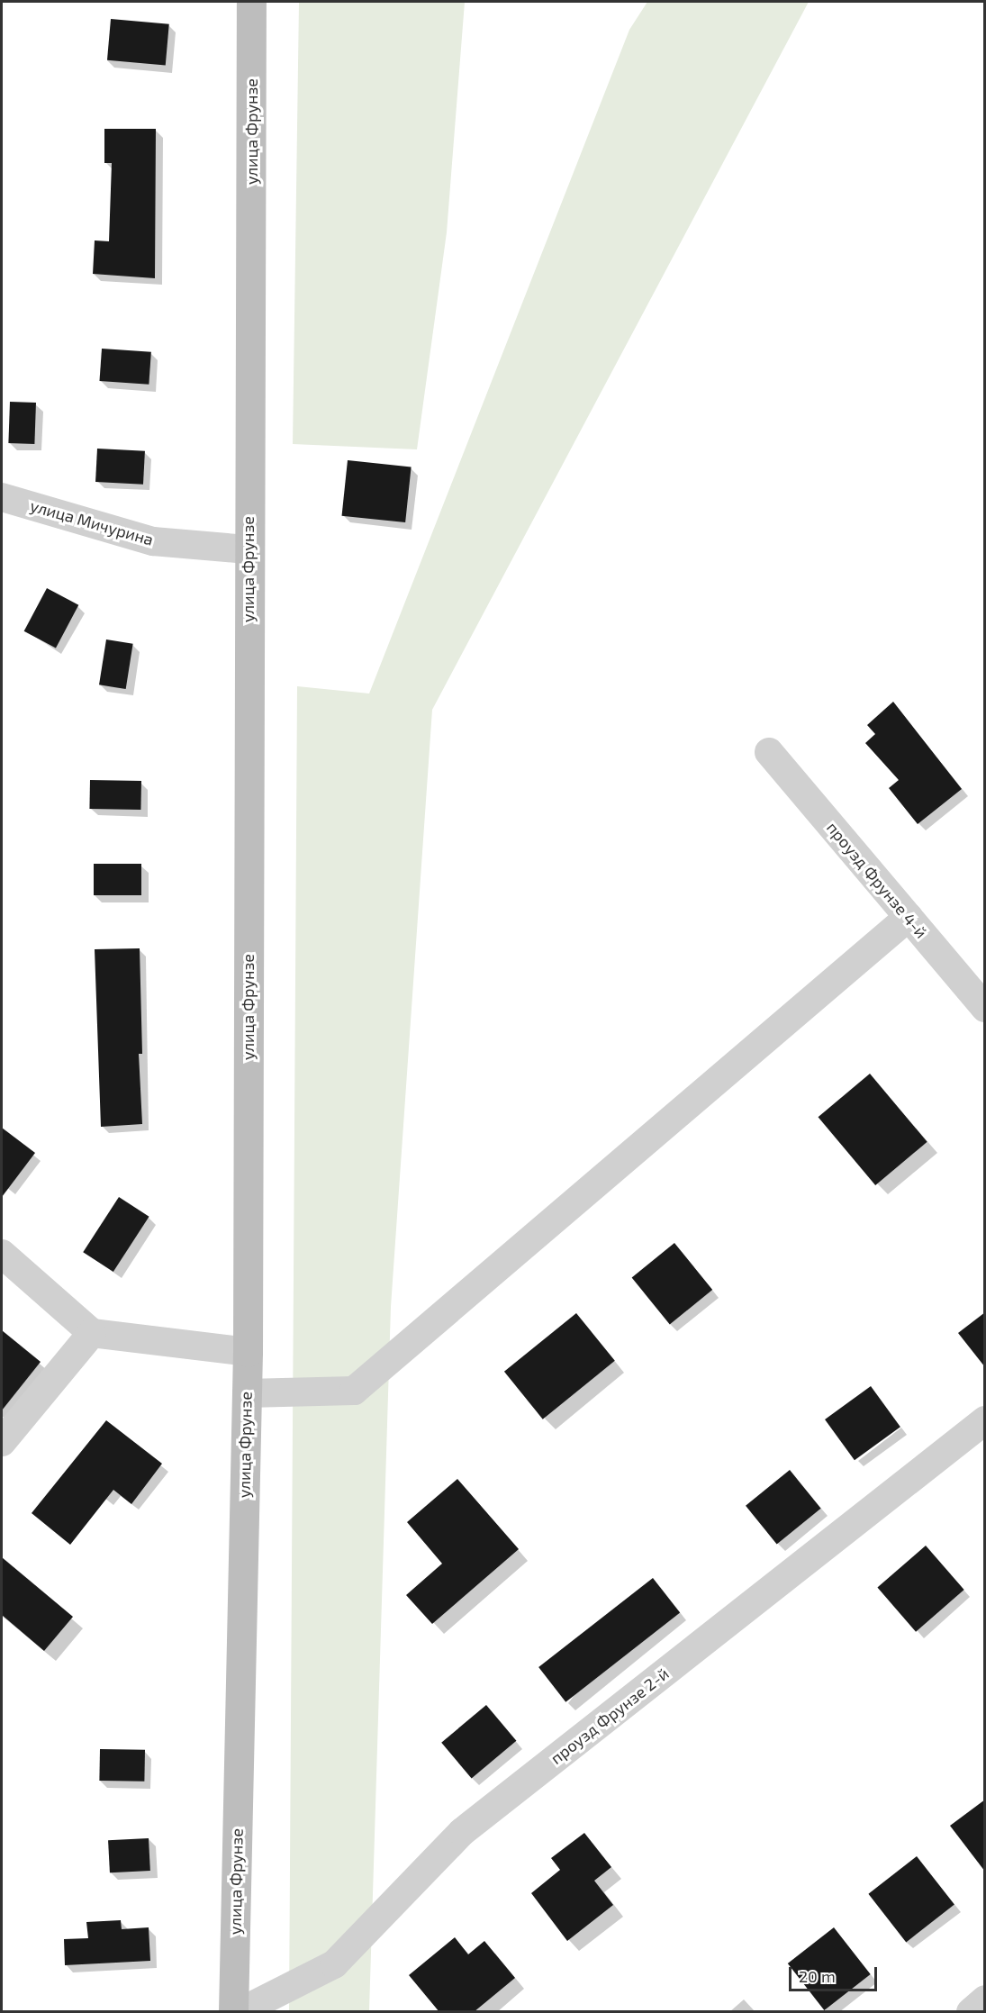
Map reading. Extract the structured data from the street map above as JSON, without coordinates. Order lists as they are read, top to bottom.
{
  "streets": {
    "street": [
      "улица Фрунзе",
      "улица Мичурина",
      "проузд Фрунзе 4-й",
      "проузд Фрунзе 2-й"
    ]
  },
  "crossings": [
    ["улица Фрунзе", "улица Мичурина"]
  ],
  "scale_bar": "20 m"
}
